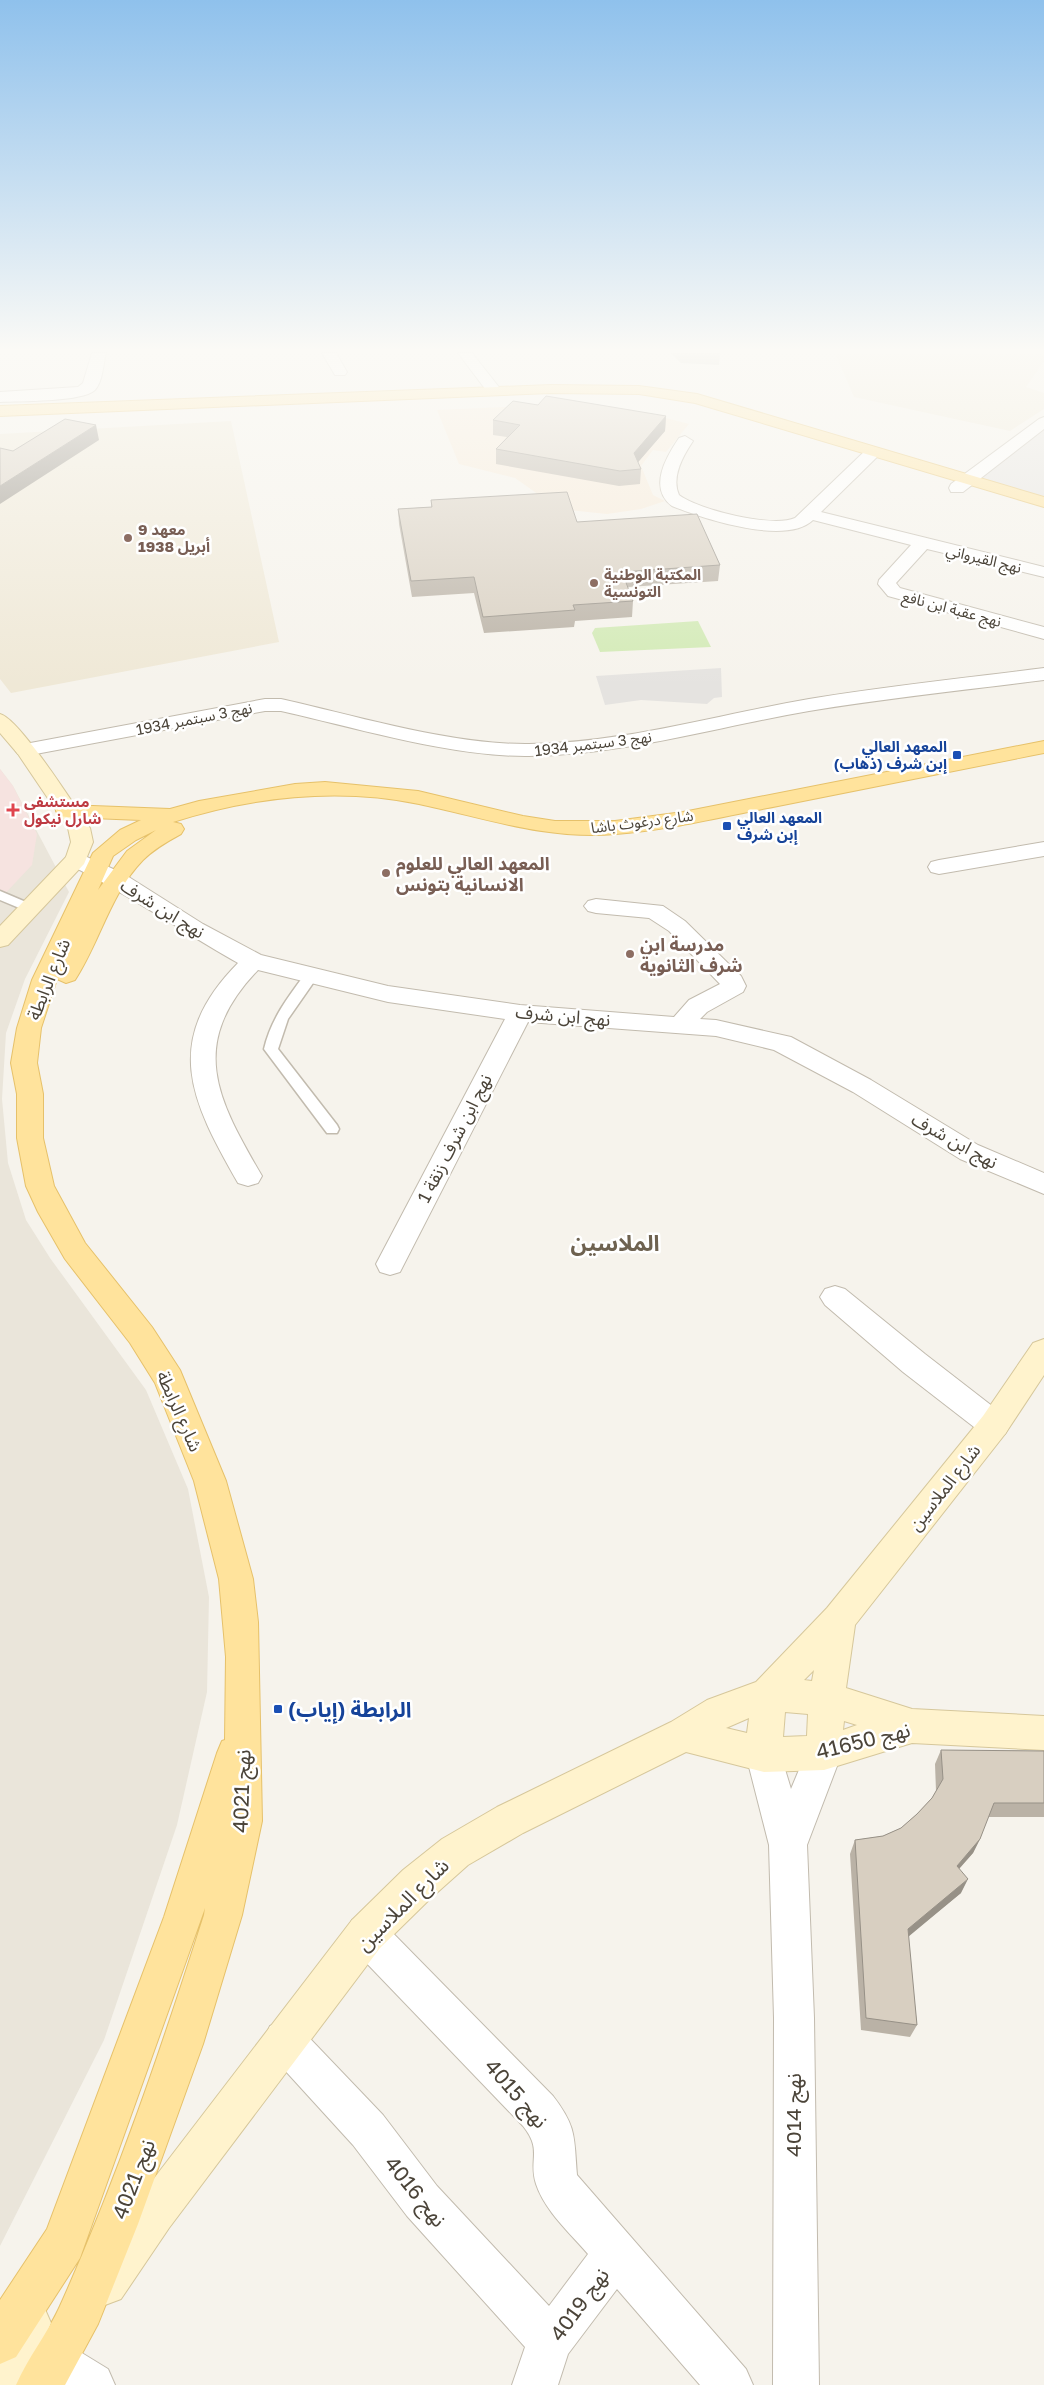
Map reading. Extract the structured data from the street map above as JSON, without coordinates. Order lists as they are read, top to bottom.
{
  "streets": {
    "main road": ["شارع درغوث باشا", "شارع الرابطة", "نهج 4021"],
    "street": [
      "نهج القيرواني",
      "نهج عقبة ابن نافع",
      "نهج 3 سبتمبر 1934",
      "نهج ابن شرف",
      "نهج ابن شرف زنقة 1",
      "شارع الملاسين",
      "نهج 41650",
      "نهج 4015",
      "نهج 4014",
      "نهج 4016",
      "نهج 4019"
    ]
  },
  "crossings": [
    ["نهج القيرواني", "نهج عقبة ابن نافع"],
    ["شارع درغوث باشا", "نهج ابن شرف"],
    ["شارع درغوث باشا", "شارع الرابطة"],
    ["نهج ابن شرف", "شارع الرابطة"],
    ["نهج ابن شرف", "نهج ابن شرف زنقة 1"],
    ["شارع الرابطة", "نهج 4021"],
    ["شارع الملاسين", "نهج 41650"],
    ["شارع الملاسين", "نهج 4021"],
    ["شارع الملاسين", "نهج 4015"],
    ["شارع الملاسين", "نهج 4016"],
    ["نهج 41650", "نهج 4014"],
    ["نهج 4015", "نهج 4019"],
    ["نهج 4016", "نهج 4019"]
  ],
  "districts": ["الملاسين"],
  "places": {
    "other": [
      "معهد 9 أبريل 1938",
      "المكتبة الوطنية التونسية",
      "المعهد العالي للعلوم الانسانية بتونس",
      "مدرسة ابن شرف الثانوية"
    ],
    "transit": ["المعهد العالي إبن شرف (ذهاب)", "المعهد العالي إبن شرف", "الرابطة (إياب)"],
    "health": ["مستشفى شارل نيكول"]
  }
}
